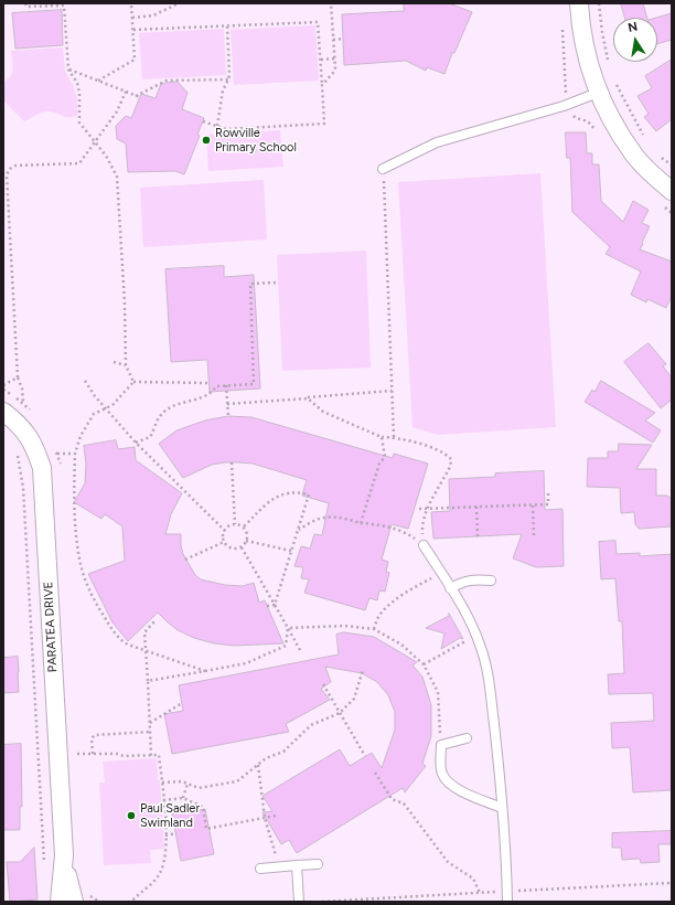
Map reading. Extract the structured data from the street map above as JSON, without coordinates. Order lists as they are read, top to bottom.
{
  "streets": {
    "street": ["PARATEA DRIVE"]
  },
  "places": ["Rowville Primary School", "Paul Sadler Swimland"],
  "north": "top"
}
